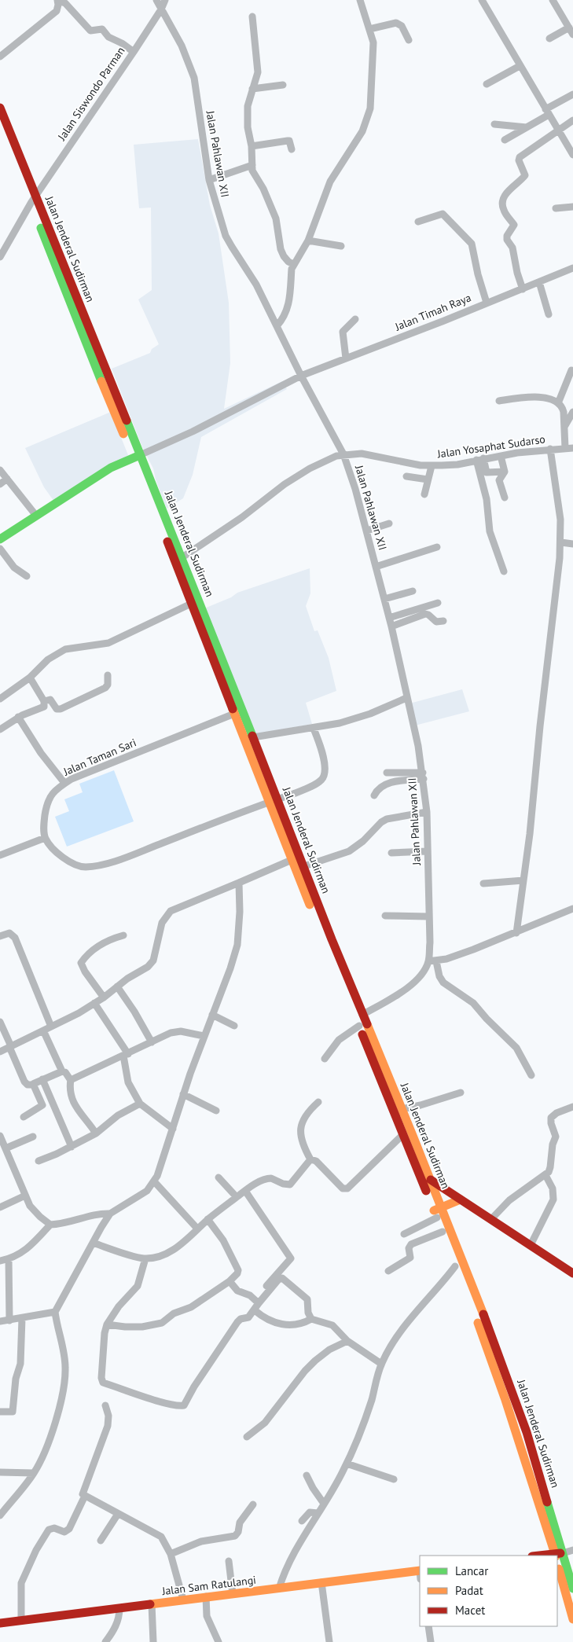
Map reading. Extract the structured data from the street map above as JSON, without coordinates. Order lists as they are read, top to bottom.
{
  "streets": {
    "main road": ["Jalan Jenderal Sudirman", "Jalan Sam Ratulangi"],
    "street": [
      "Jalan Siswondo Parman",
      "Jalan Pahlawan XII",
      "Jalan Timah Raya",
      "Jalan Yosaphat Sudarso",
      "Jalan Taman Sari"
    ]
  },
  "crossings": [
    ["Jalan Siswondo Parman", "Jalan Pahlawan XII"],
    ["Jalan Siswondo Parman", "Jalan Jenderal Sudirman"],
    ["Jalan Pahlawan XII", "Jalan Jenderal Sudirman"],
    ["Jalan Pahlawan XII", "Jalan Timah Raya"],
    ["Jalan Pahlawan XII", "Jalan Yosaphat Sudarso"],
    ["Jalan Jenderal Sudirman", "Jalan Timah Raya"],
    ["Jalan Jenderal Sudirman", "Jalan Yosaphat Sudarso"],
    ["Jalan Jenderal Sudirman", "Jalan Taman Sari"]
  ],
  "legend": ["Lancar", "Padat", "Macet"]
}
